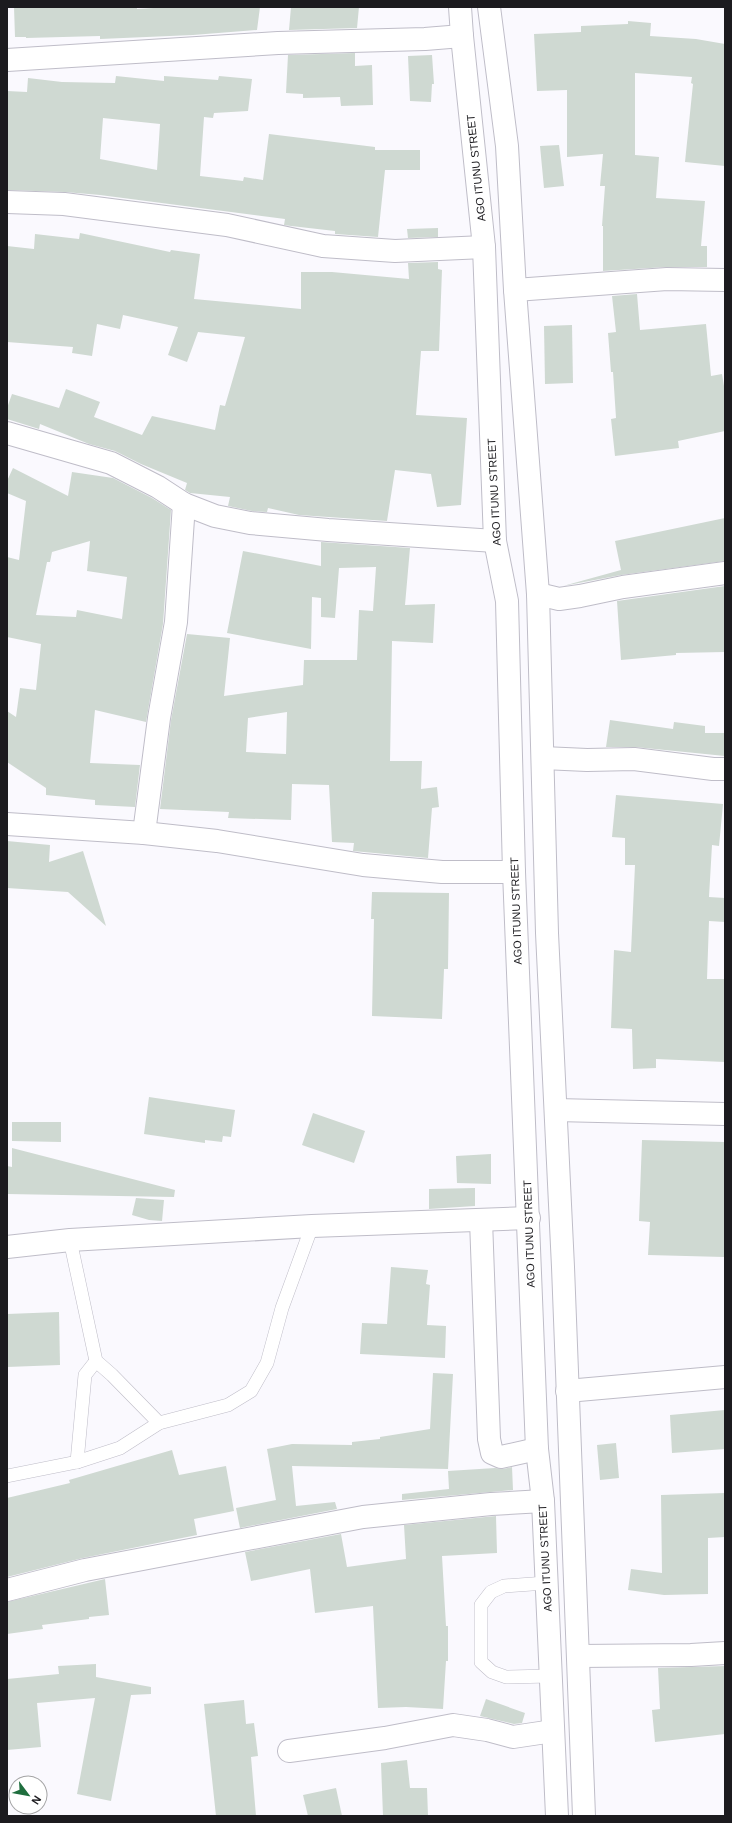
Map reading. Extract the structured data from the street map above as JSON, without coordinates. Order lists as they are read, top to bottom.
{
  "streets": {
    "street": ["AGO ITUNU STREET"]
  },
  "north": "bottom right"
}
